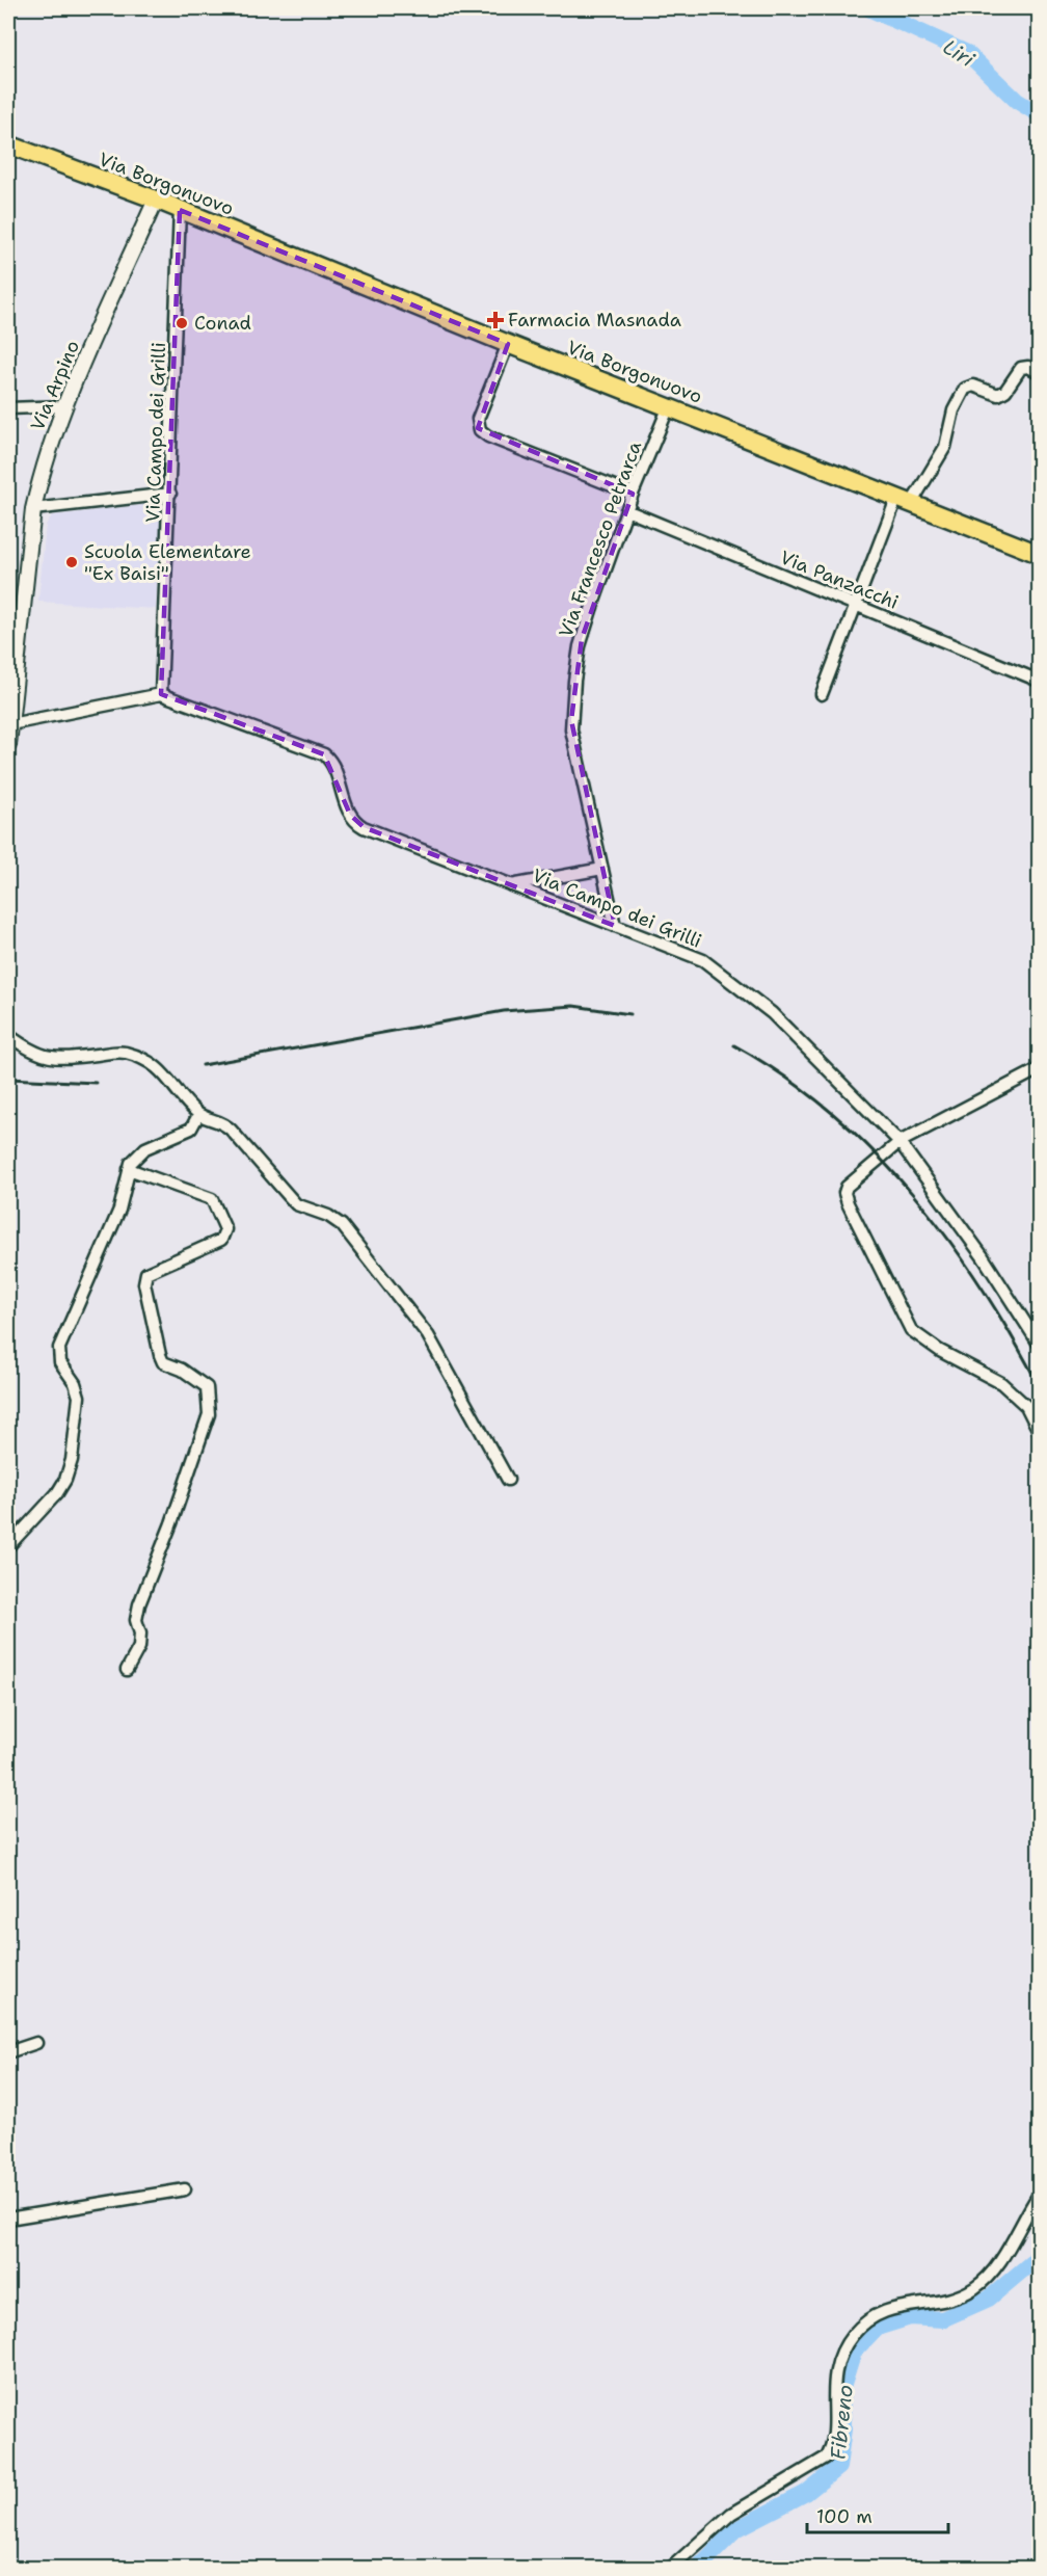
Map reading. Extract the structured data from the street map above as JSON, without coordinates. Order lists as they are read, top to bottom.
{
  "streets": {
    "main road": ["Via Borgonuovo"],
    "street": [
      "Via Arpino",
      "Via Campo dei Grilli",
      "Via Francesco Petrarca",
      "Via Panzacchi"
    ]
  },
  "crossings": [
    ["Via Borgonuovo", "Via Arpino"],
    ["Via Borgonuovo", "Via Campo dei Grilli"],
    ["Via Borgonuovo", "Via Francesco Petrarca"],
    ["Via Campo dei Grilli", "Via Francesco Petrarca"],
    ["Via Francesco Petrarca", "Via Panzacchi"]
  ],
  "water": ["Liri", "Fibreno"],
  "places": {
    "health": ["Farmacia Masnada"],
    "other": ["Conad", "Scuola Elementare \"Ex Baisi\""]
  },
  "scale_bar": "100 m"
}
